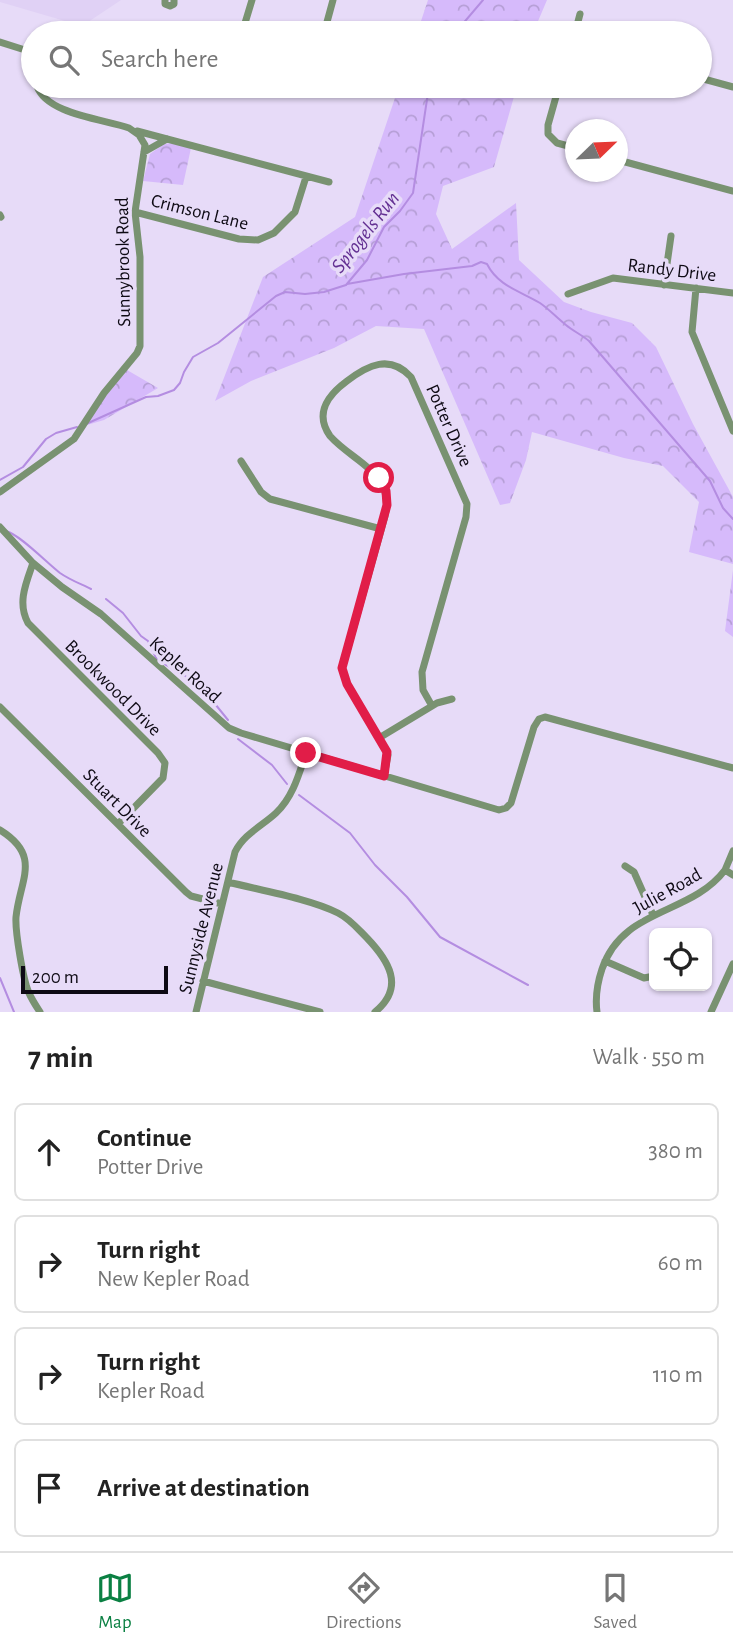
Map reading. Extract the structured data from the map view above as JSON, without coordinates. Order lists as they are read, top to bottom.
{
  "streets": {
    "street": [
      "Crimson Lane",
      "Sunnybrook Road",
      "Randy Drive",
      "Potter Drive",
      "Kepler Road",
      "Brookwood Drive",
      "Stuart Drive",
      "Julie Road",
      "Sunnyside Avenue"
    ]
  },
  "crossings": [
    ["Crimson Lane", "Sunnybrook Road"],
    ["Kepler Road", "Brookwood Drive"],
    ["Kepler Road", "Sunnyside Avenue"],
    ["Brookwood Drive", "Stuart Drive"],
    ["Stuart Drive", "Sunnyside Avenue"]
  ],
  "water": ["Sprogels Run"],
  "scale_bar": "200 m",
  "north": "top right",
  "page": {
    "search": "Search here",
    "scale": "200 m",
    "heading": ["7 min", "Walk · 550 m"],
    "list": [
      ["Continue", "Potter Drive", "380 m"],
      ["Turn right", "New Kepler Road", "60 m"],
      ["Turn right", "Kepler Road", "110 m"],
      "Arrive at destination"
    ],
    "nav": ["Map", "Directions", "Saved"]
  }
}
